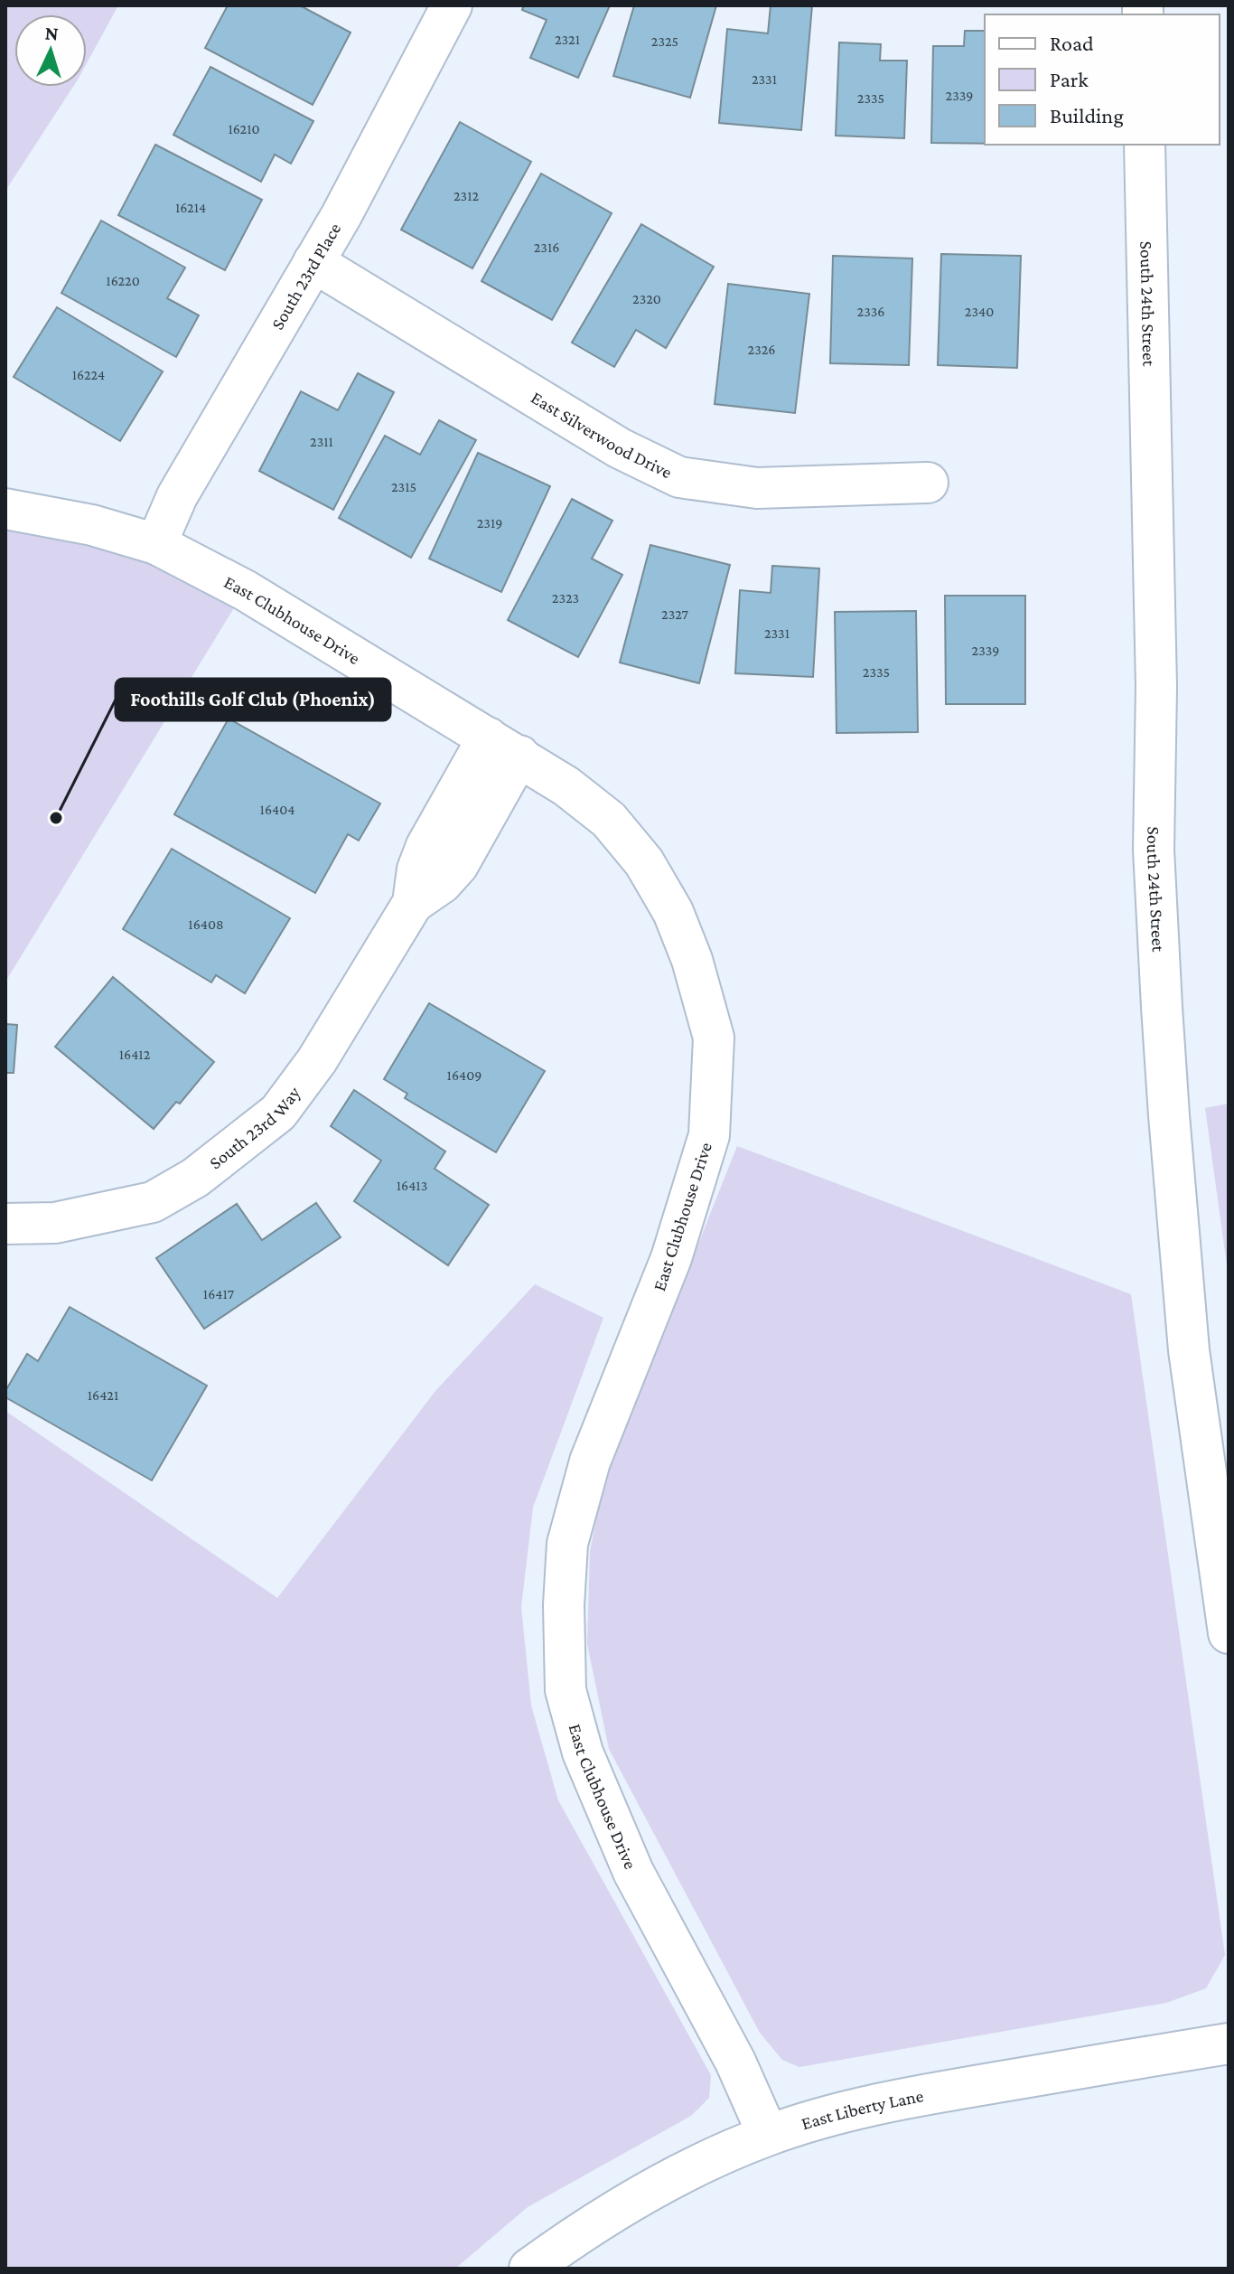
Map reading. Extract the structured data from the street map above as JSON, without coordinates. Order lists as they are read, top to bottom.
{
  "streets": {
    "street": [
      "South 23rd Place",
      "South 24th Street",
      "East Silverwood Drive",
      "East Clubhouse Drive",
      "South 23rd Way",
      "East Liberty Lane"
    ]
  },
  "crossings": [
    ["South 23rd Place", "East Silverwood Drive"],
    ["South 23rd Place", "East Clubhouse Drive"],
    ["East Clubhouse Drive", "South 23rd Way"],
    ["East Clubhouse Drive", "East Liberty Lane"]
  ],
  "places": ["Foothills Golf Club (Phoenix)"],
  "house_numbers": [
    "2321",
    "2325",
    "2331",
    "2339",
    "2335",
    "16210",
    "2312",
    "16214",
    "2316",
    "16220",
    "2320",
    "2336",
    "2340",
    "2326",
    "16224",
    "2311",
    "2315",
    "2319",
    "2323",
    "2327",
    "2331",
    "2339",
    "2335",
    "16404",
    "16408",
    "16412",
    "16409",
    "16413",
    "16417",
    "16421"
  ],
  "legend": ["Road", "Park", "Building"],
  "north": "top"
}
